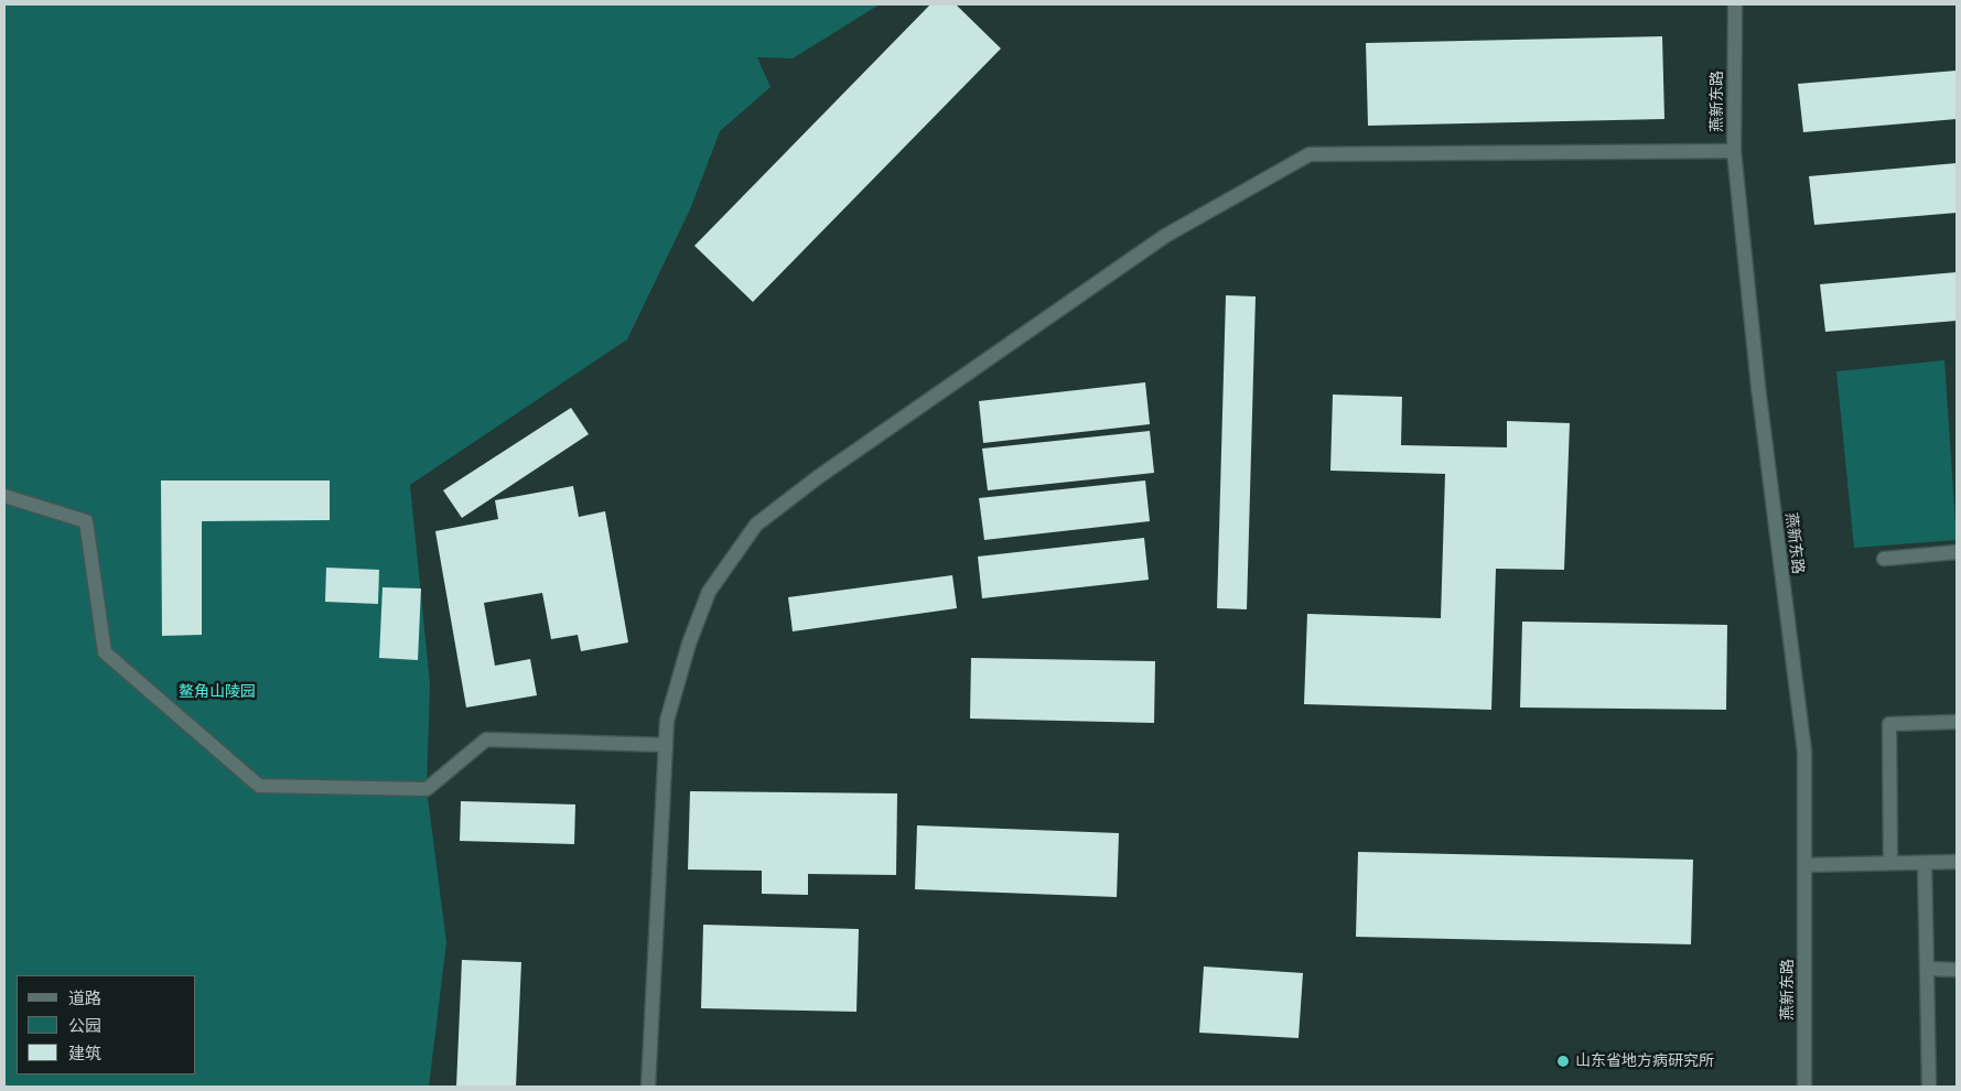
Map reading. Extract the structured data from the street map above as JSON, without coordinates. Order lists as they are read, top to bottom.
{
  "streets": {
    "street": ["燕新东路"]
  },
  "parks": ["鳌角山陵园"],
  "places": ["山东省地方病研究所"],
  "legend": ["道路", "公园", "建筑"]
}
